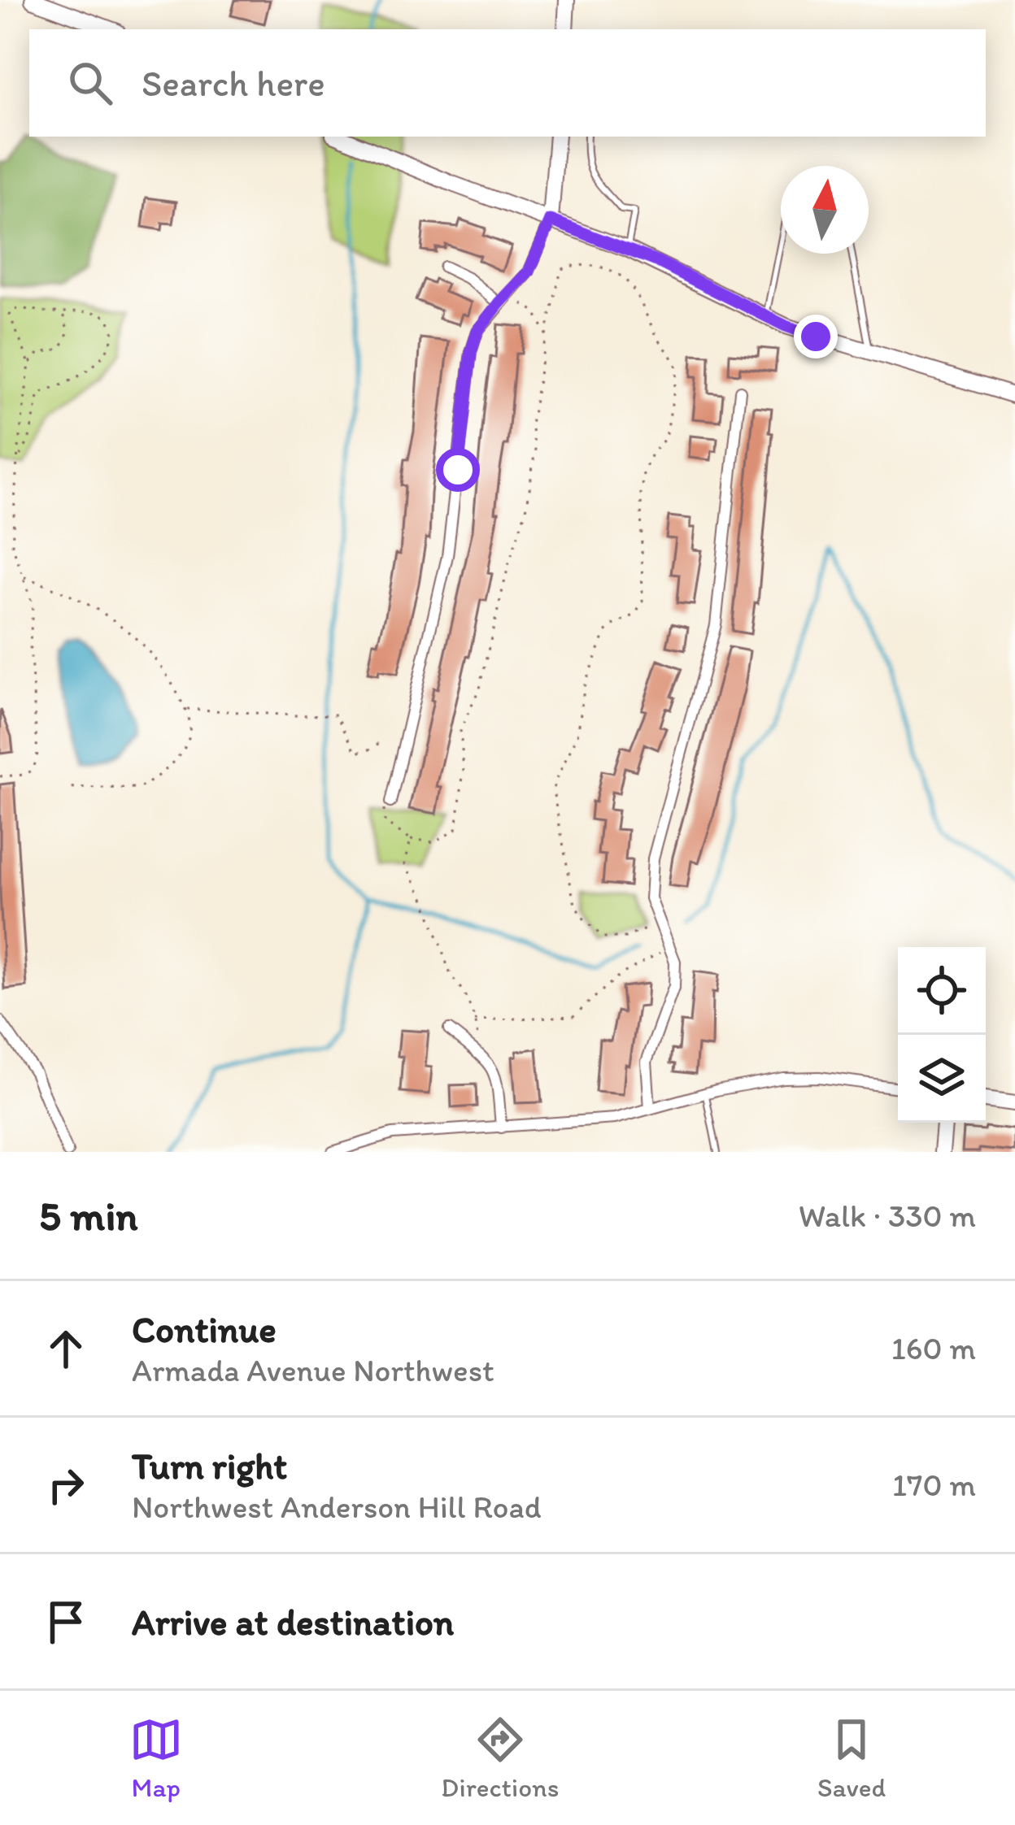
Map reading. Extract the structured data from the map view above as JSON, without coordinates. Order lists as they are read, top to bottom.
{
  "north": "top",
  "page": {
    "search": "Search here",
    "heading": ["5 min", "Walk · 330 m"],
    "list": [
      ["Continue", "Armada Avenue Northwest", "160 m"],
      ["Turn right", "Northwest Anderson Hill Road", "170 m"],
      "Arrive at destination"
    ],
    "nav": ["Map", "Directions", "Saved"]
  }
}
